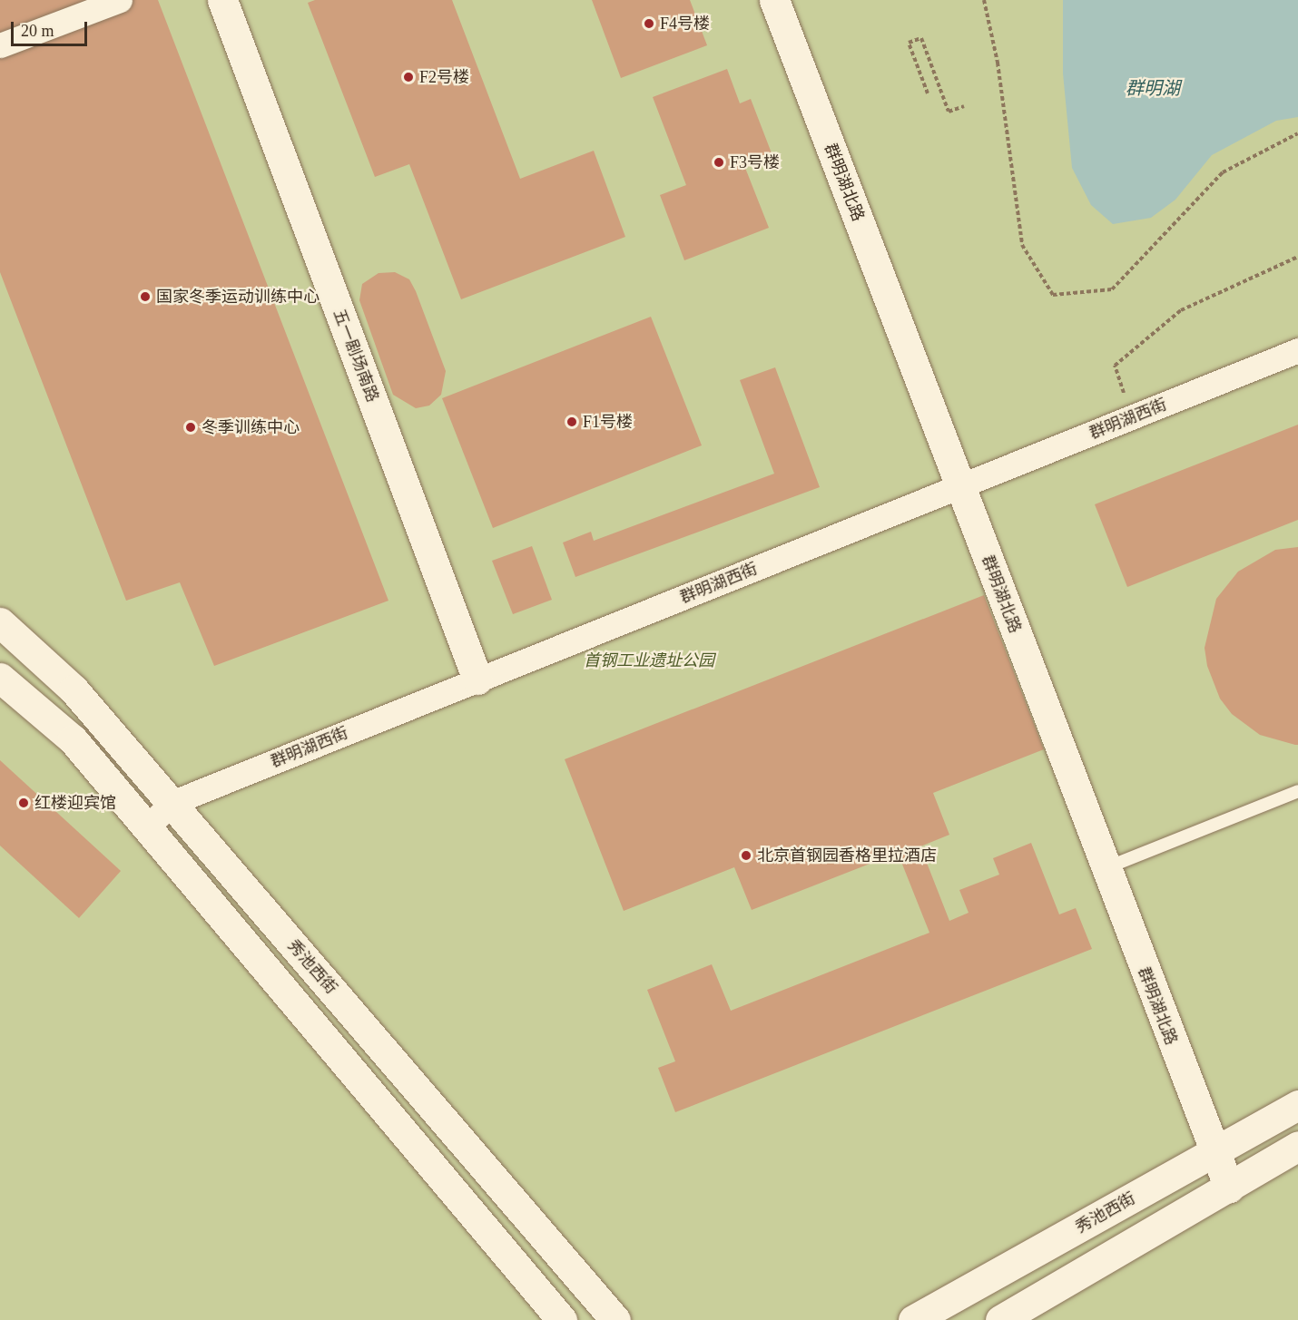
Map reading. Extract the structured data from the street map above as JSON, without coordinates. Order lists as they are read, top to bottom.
{
  "streets": {
    "street": [
      "群明湖北路",
      "五一剧场南路",
      "群明湖西街",
      "秀池西街"
    ]
  },
  "crossings": [
    ["群明湖北路", "群明湖西街"],
    ["群明湖北路", "秀池西街"],
    ["五一剧场南路", "群明湖西街"],
    ["群明湖西街", "秀池西街"]
  ],
  "water": ["群明湖"],
  "parks": ["首钢工业遗址公园"],
  "places": [
    "F4号楼",
    "F2号楼",
    "F3号楼",
    "国家冬季运动训练中心",
    "F1号楼",
    "冬季训练中心",
    "红楼迎宾馆",
    "北京首钢园香格里拉酒店"
  ],
  "scale_bar": "20 m"
}
